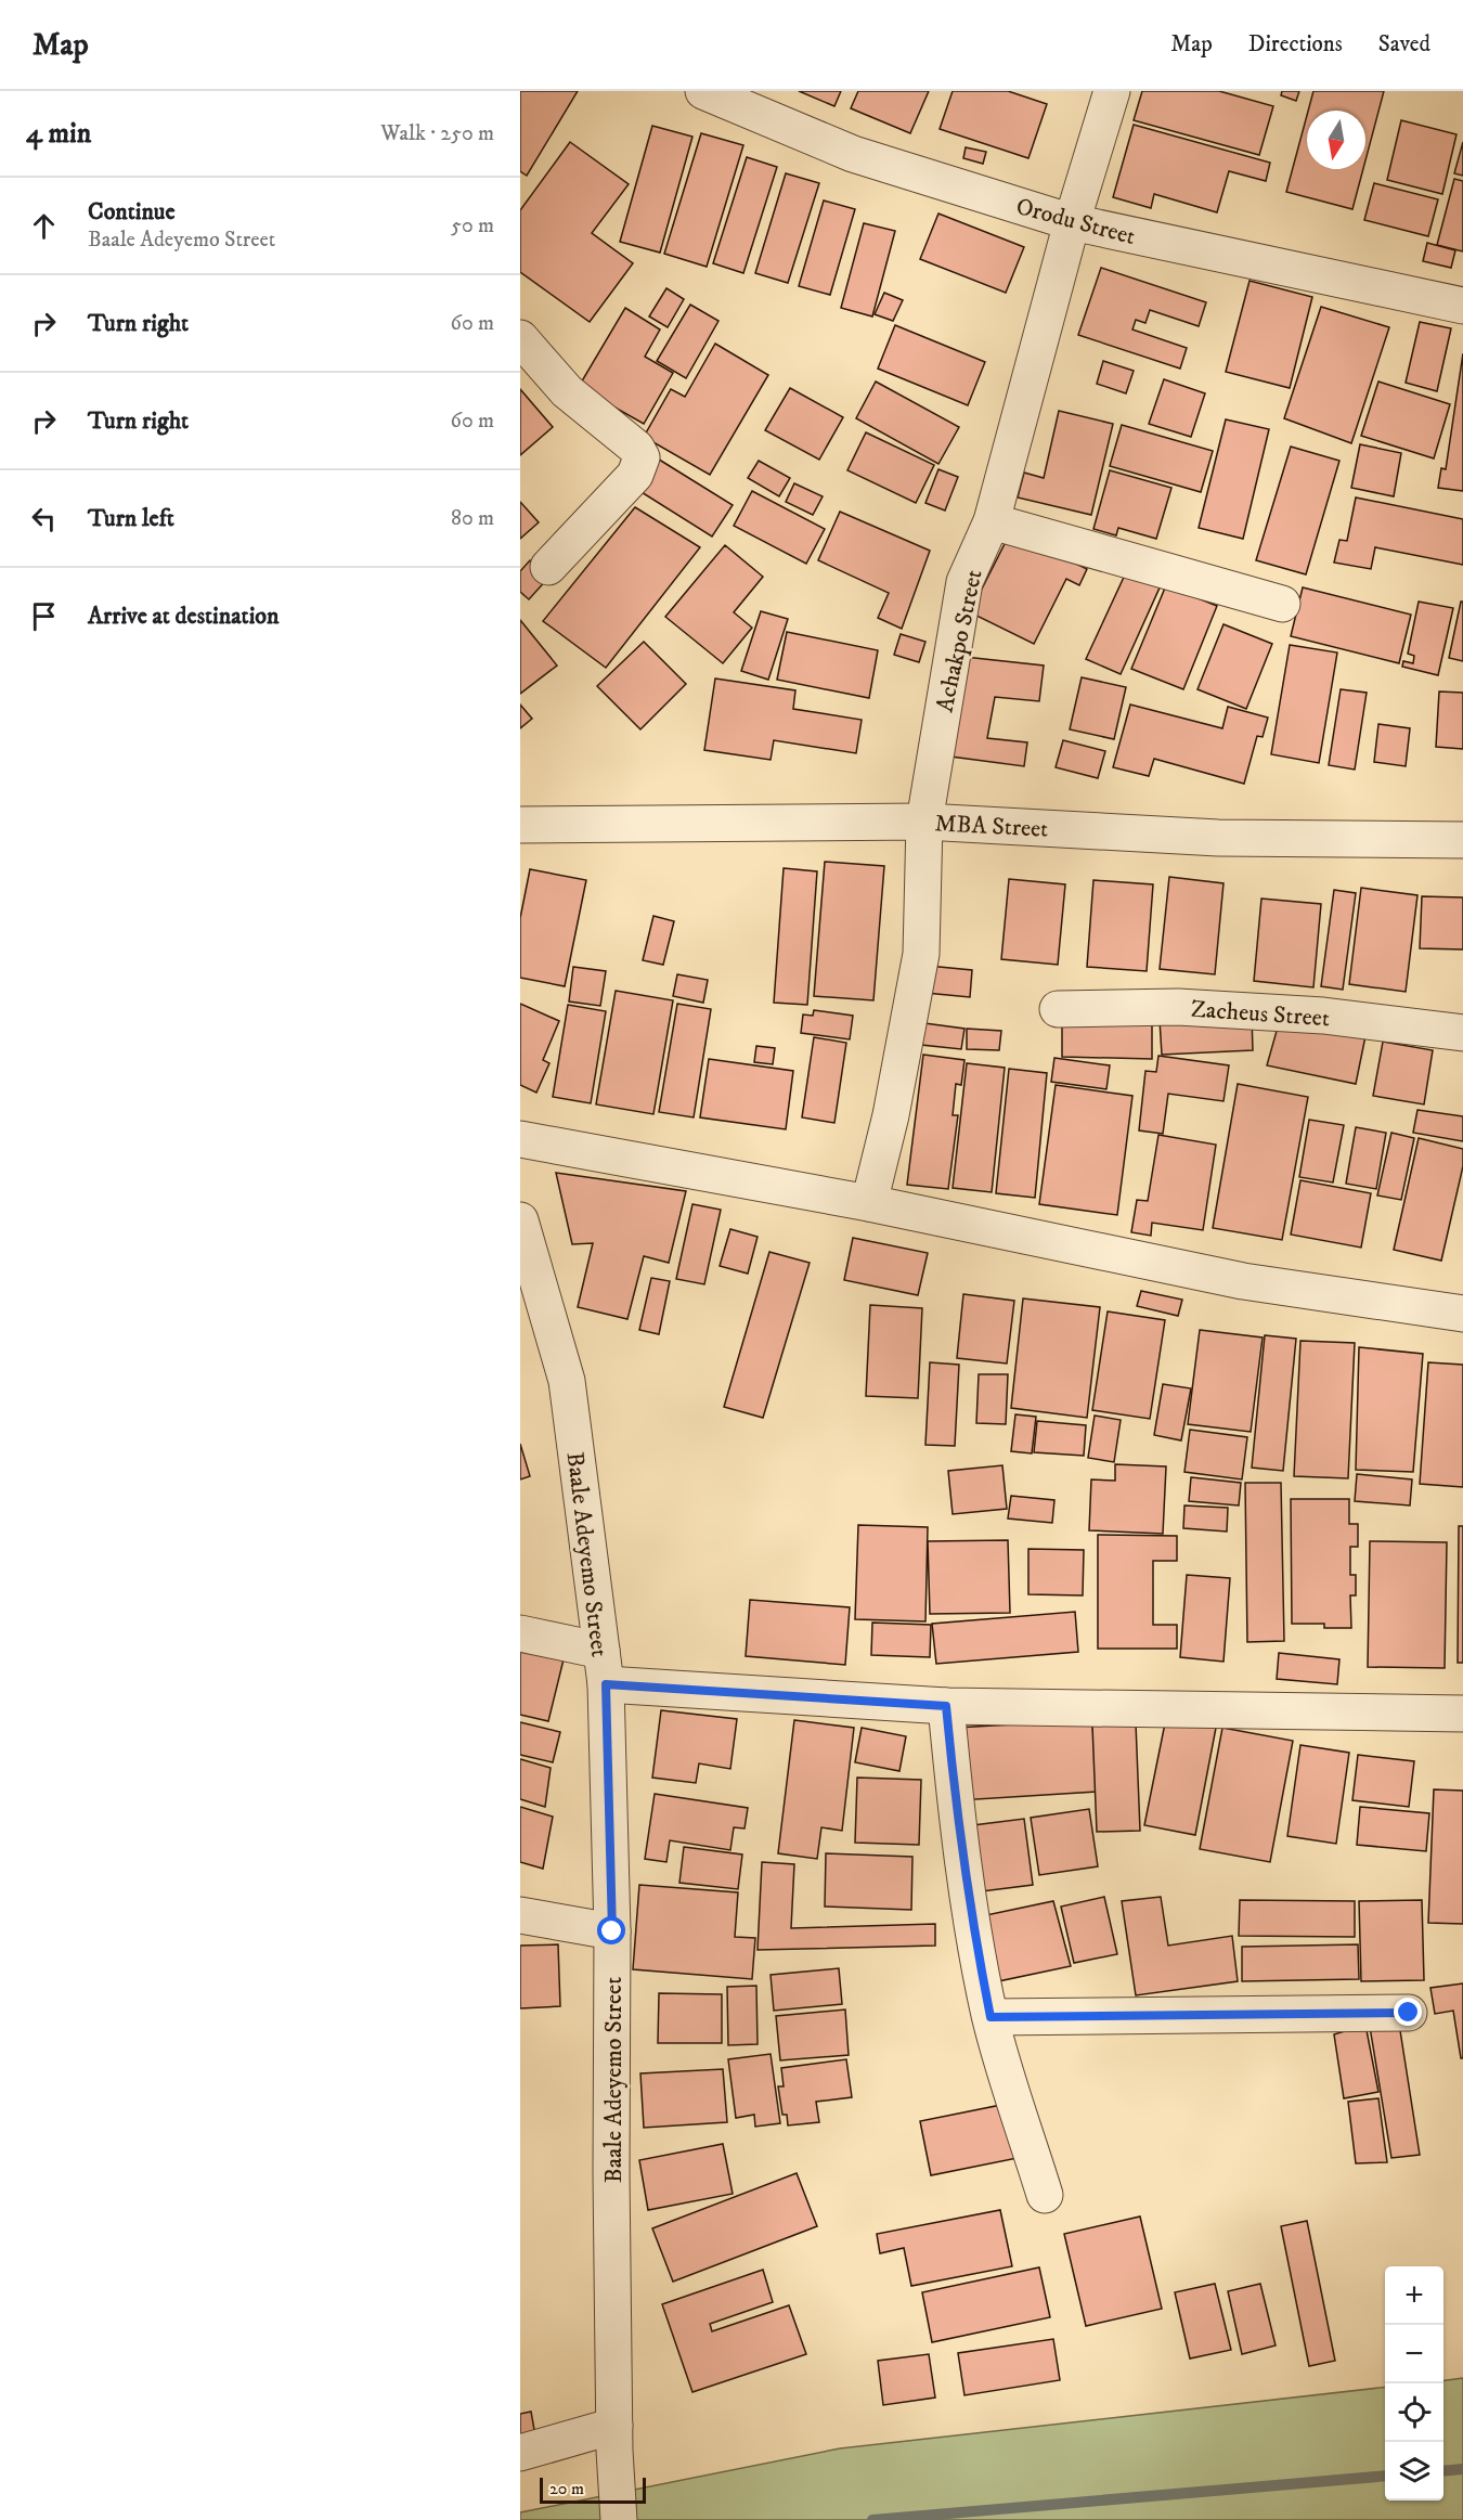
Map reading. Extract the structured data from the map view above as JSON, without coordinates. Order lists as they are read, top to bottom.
{
  "streets": {
    "street": [
      "Orodu Street",
      "Achakpo Street",
      "MBA Street",
      "Zacheus Street",
      "Baale Adeyemo Street"
    ]
  },
  "crossings": [
    ["Orodu Street", "Achakpo Street"],
    ["Achakpo Street", "MBA Street"]
  ],
  "scale_bar": "20 m",
  "north": "bottom",
  "page": {
    "header": "Map",
    "nav": ["Map", "Directions", "Saved"],
    "heading": ["4 min", "Walk · 250 m"],
    "list": [
      ["Continue", "Baale Adeyemo Street", "50 m"],
      ["Turn right", "60 m"],
      ["Turn right", "60 m"],
      ["Turn left", "80 m"],
      "Arrive at destination"
    ],
    "map_buttons": ["+", "−"],
    "scale": "20 m"
  }
}
